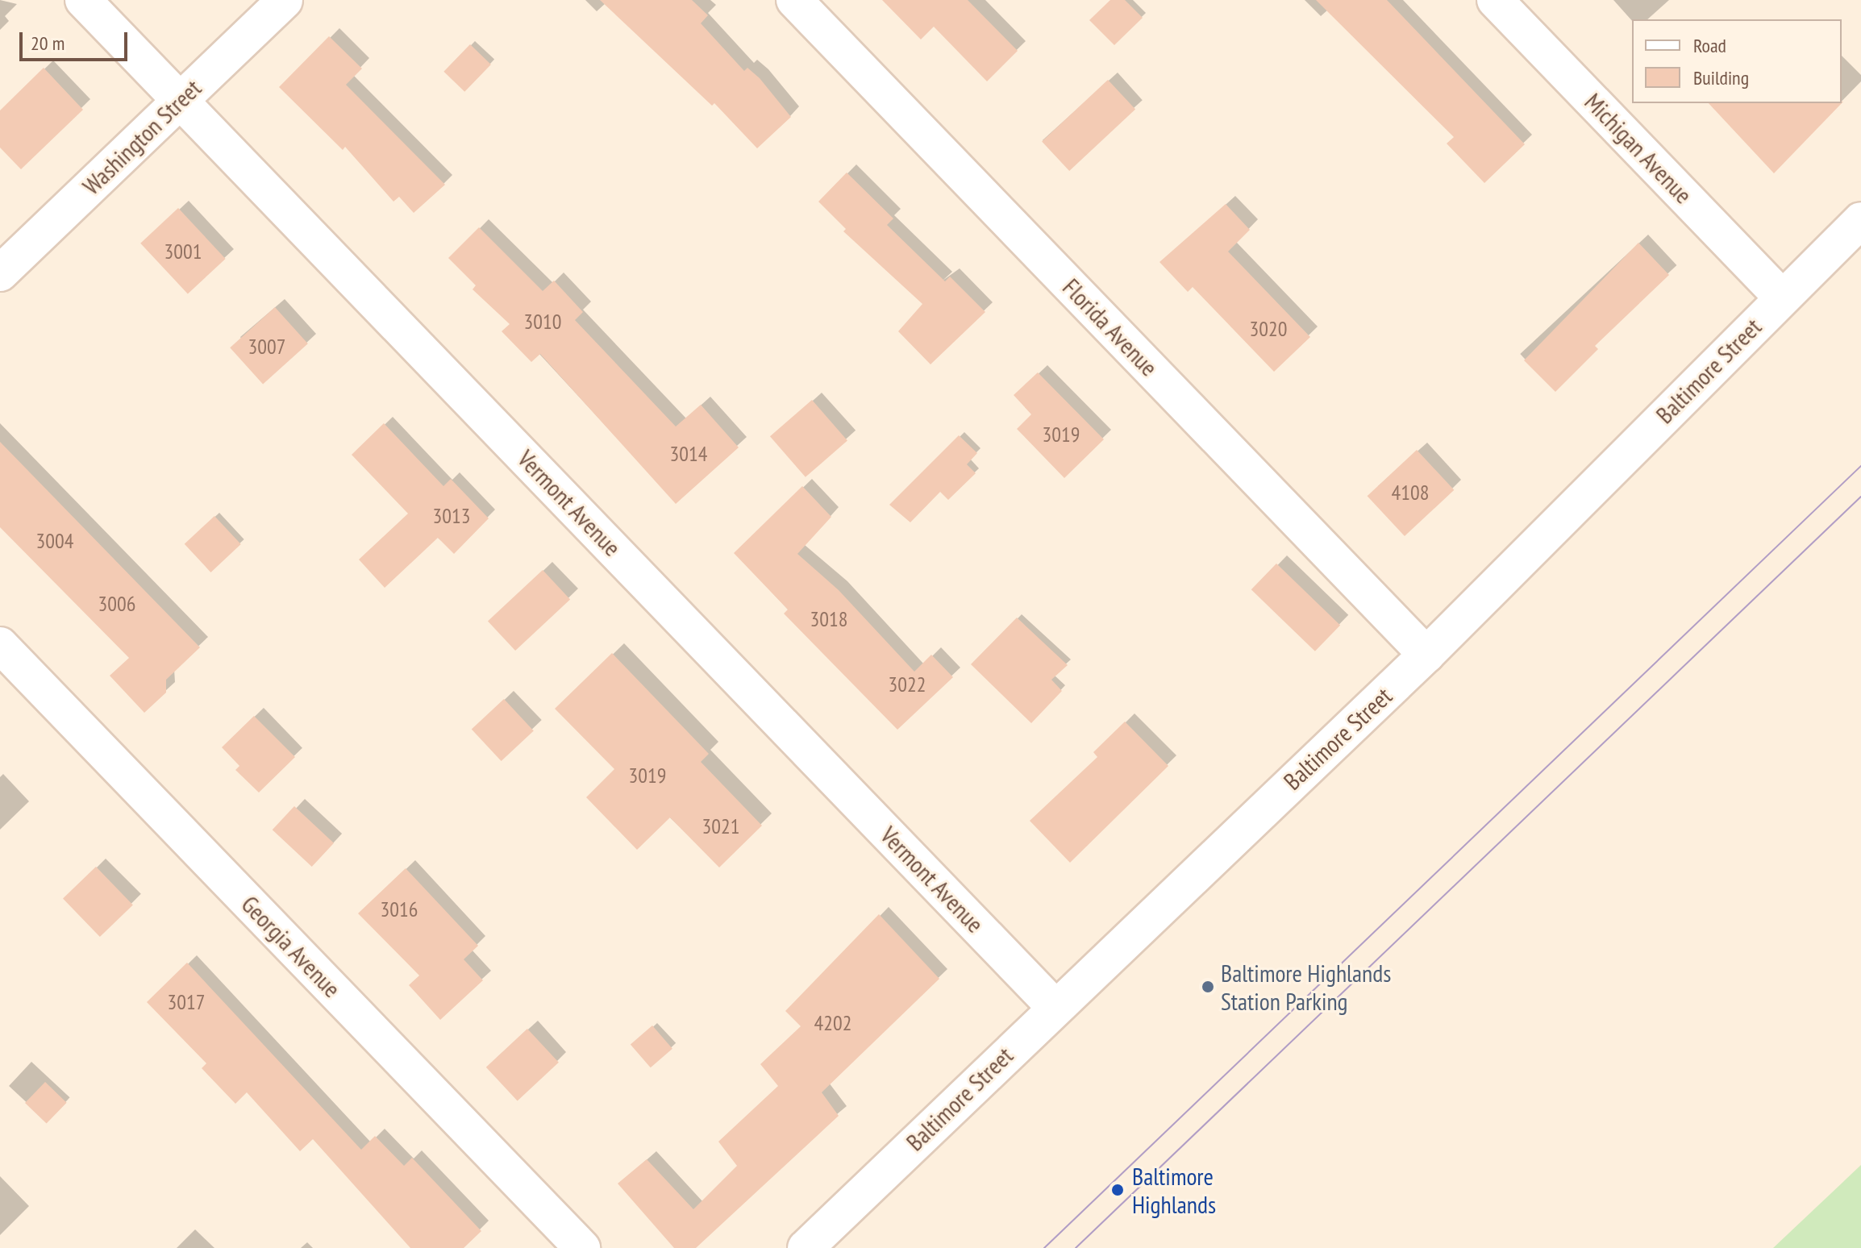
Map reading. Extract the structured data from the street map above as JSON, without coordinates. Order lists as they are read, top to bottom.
{
  "streets": {
    "street": [
      "Washington Street",
      "Michigan Avenue",
      "Florida Avenue",
      "Baltimore Street",
      "Vermont Avenue",
      "Georgia Avenue"
    ]
  },
  "crossings": [
    ["Washington Street", "Vermont Avenue"],
    ["Michigan Avenue", "Baltimore Street"],
    ["Florida Avenue", "Baltimore Street"],
    ["Baltimore Street", "Vermont Avenue"]
  ],
  "places": ["Baltimore Highlands Station Parking", "Baltimore Highlands"],
  "house_numbers": [
    "3001",
    "3010",
    "3020",
    "3007",
    "3019",
    "3014",
    "4108",
    "3013",
    "3004",
    "3006",
    "3018",
    "3022",
    "3019",
    "3021",
    "3016",
    "3017",
    "4202"
  ],
  "legend": ["Road", "Building"],
  "scale_bar": "20 m"
}
